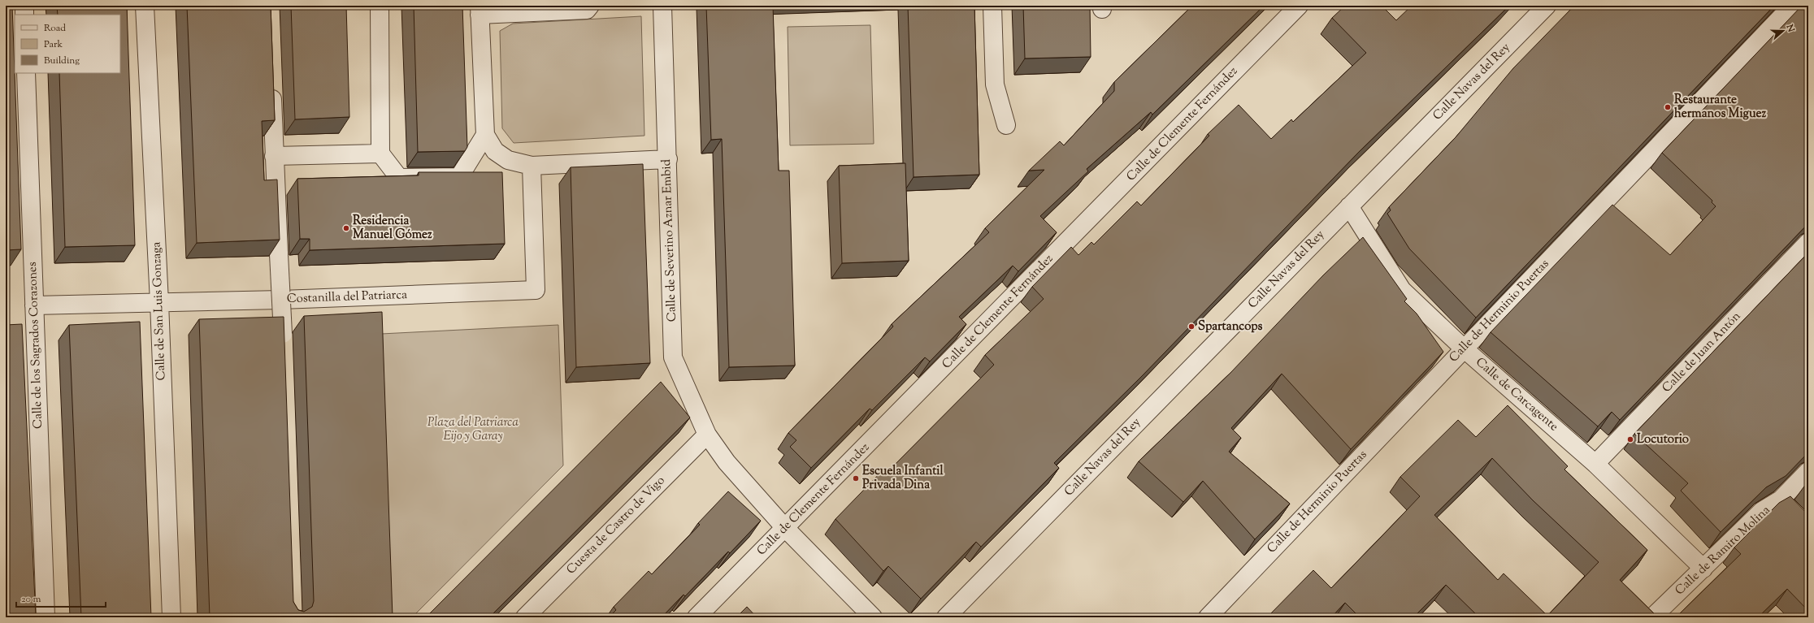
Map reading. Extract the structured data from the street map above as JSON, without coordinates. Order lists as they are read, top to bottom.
{
  "streets": {
    "street": [
      "Calle Navas del Rey",
      "Calle de Clemente Fernández",
      "Calle de Severino Aznar Embid",
      "Costanilla del Patriarca",
      "Calle de San Luis Gonzaga",
      "Calle de Herminio Puertas",
      "Calle de los Sagrados Corazones",
      "Calle de Juan Antón",
      "Calle de Carcagente",
      "Cuesta de Castro de Vigo",
      "Calle de Ramiro Molina"
    ]
  },
  "crossings": [
    ["Calle Navas del Rey", "Calle de Carcagente"],
    ["Calle de Clemente Fernández", "Calle de Severino Aznar Embid"],
    ["Calle de Severino Aznar Embid", "Cuesta de Castro de Vigo"],
    ["Costanilla del Patriarca", "Calle de San Luis Gonzaga"],
    ["Costanilla del Patriarca", "Calle de los Sagrados Corazones"],
    ["Calle de Herminio Puertas", "Calle de Carcagente"],
    ["Calle de Juan Antón", "Calle de Carcagente"],
    ["Calle de Carcagente", "Calle de Ramiro Molina"]
  ],
  "parks": ["Plaza del Patriarca Eijo y Garay"],
  "places": [
    "Restaurante hermanos Miguez",
    "Residencia Manuel Gómez",
    "Spartancops",
    "Locutorio",
    "Escuela Infantil Privada Dina"
  ],
  "legend": ["Road", "Park", "Building"],
  "scale_bar": "20 m",
  "north": "right"
}
